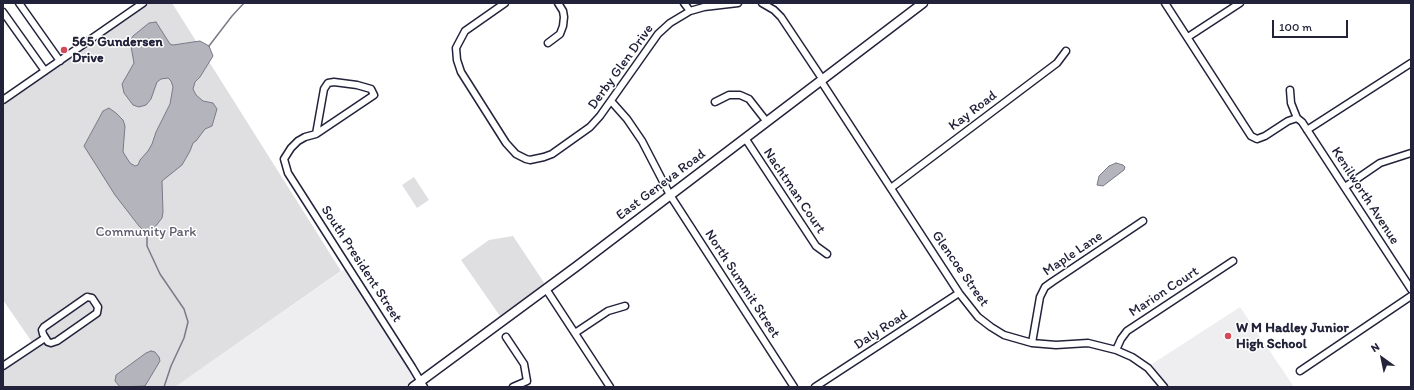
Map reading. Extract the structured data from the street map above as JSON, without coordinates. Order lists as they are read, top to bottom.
{
  "streets": {
    "main road": ["East Geneva Road"],
    "street": [
      "Derby Glen Drive",
      "Kay Road",
      "Nachtman Court",
      "Kenilworth Avenue",
      "Maple Lane",
      "South President Street",
      "Glencoe Street",
      "North Summit Street",
      "Marion Court",
      "Daly Road"
    ]
  },
  "crossings": [
    ["Derby Glen Drive", "North Summit Street"],
    ["Kay Road", "Glencoe Street"],
    ["East Geneva Road", "Nachtman Court"],
    ["East Geneva Road", "South President Street"],
    ["East Geneva Road", "Glencoe Street"],
    ["East Geneva Road", "North Summit Street"],
    ["Maple Lane", "Glencoe Street"],
    ["Glencoe Street", "Marion Court"],
    ["Glencoe Street", "Daly Road"]
  ],
  "parks": ["Community Park"],
  "places": ["565 Gundersen Drive", "W M Hadley Junior High School"],
  "scale_bar": "100 m",
  "north": "top left"
}
